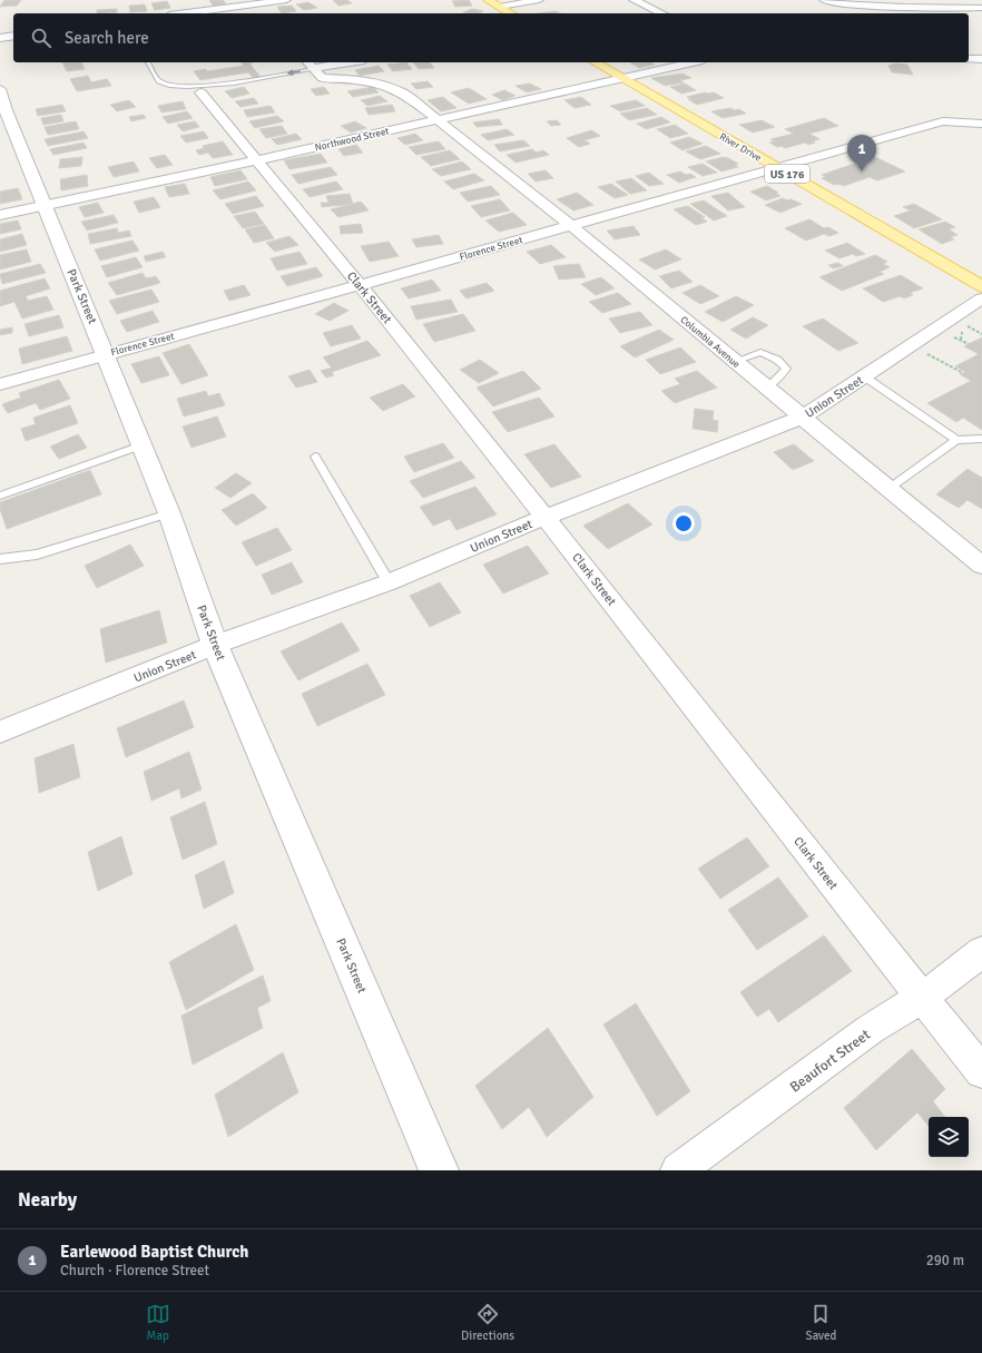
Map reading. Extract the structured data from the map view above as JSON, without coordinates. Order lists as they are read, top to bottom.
{
  "streets": {
    "main road": ["River Drive", "US 176"],
    "street": [
      "Northwood Street",
      "Florence Street",
      "Park Street",
      "Clark Street",
      "Columbia Avenue",
      "Union Street",
      "Beaufort Street"
    ]
  },
  "crossings": [
    ["Northwood Street", "River Drive"],
    ["Northwood Street", "Park Street"],
    ["Northwood Street", "Clark Street"],
    ["Northwood Street", "Columbia Avenue"],
    ["River Drive", "Florence Street"],
    ["Florence Street", "Park Street"],
    ["Florence Street", "Clark Street"],
    ["Florence Street", "Columbia Avenue"],
    ["Park Street", "Union Street"],
    ["Clark Street", "Union Street"],
    ["Clark Street", "Beaufort Street"],
    ["Columbia Avenue", "Union Street"]
  ],
  "page": {
    "search": "Search here",
    "pins": "1",
    "heading": "Nearby",
    "list": [
      {
        "mark": "1",
        "name": "Earlewood Baptist Church",
        "note": "Church · Florence Street",
        "value": "290 m"
      }
    ],
    "nav": ["Map", "Directions", "Saved"]
  }
}
